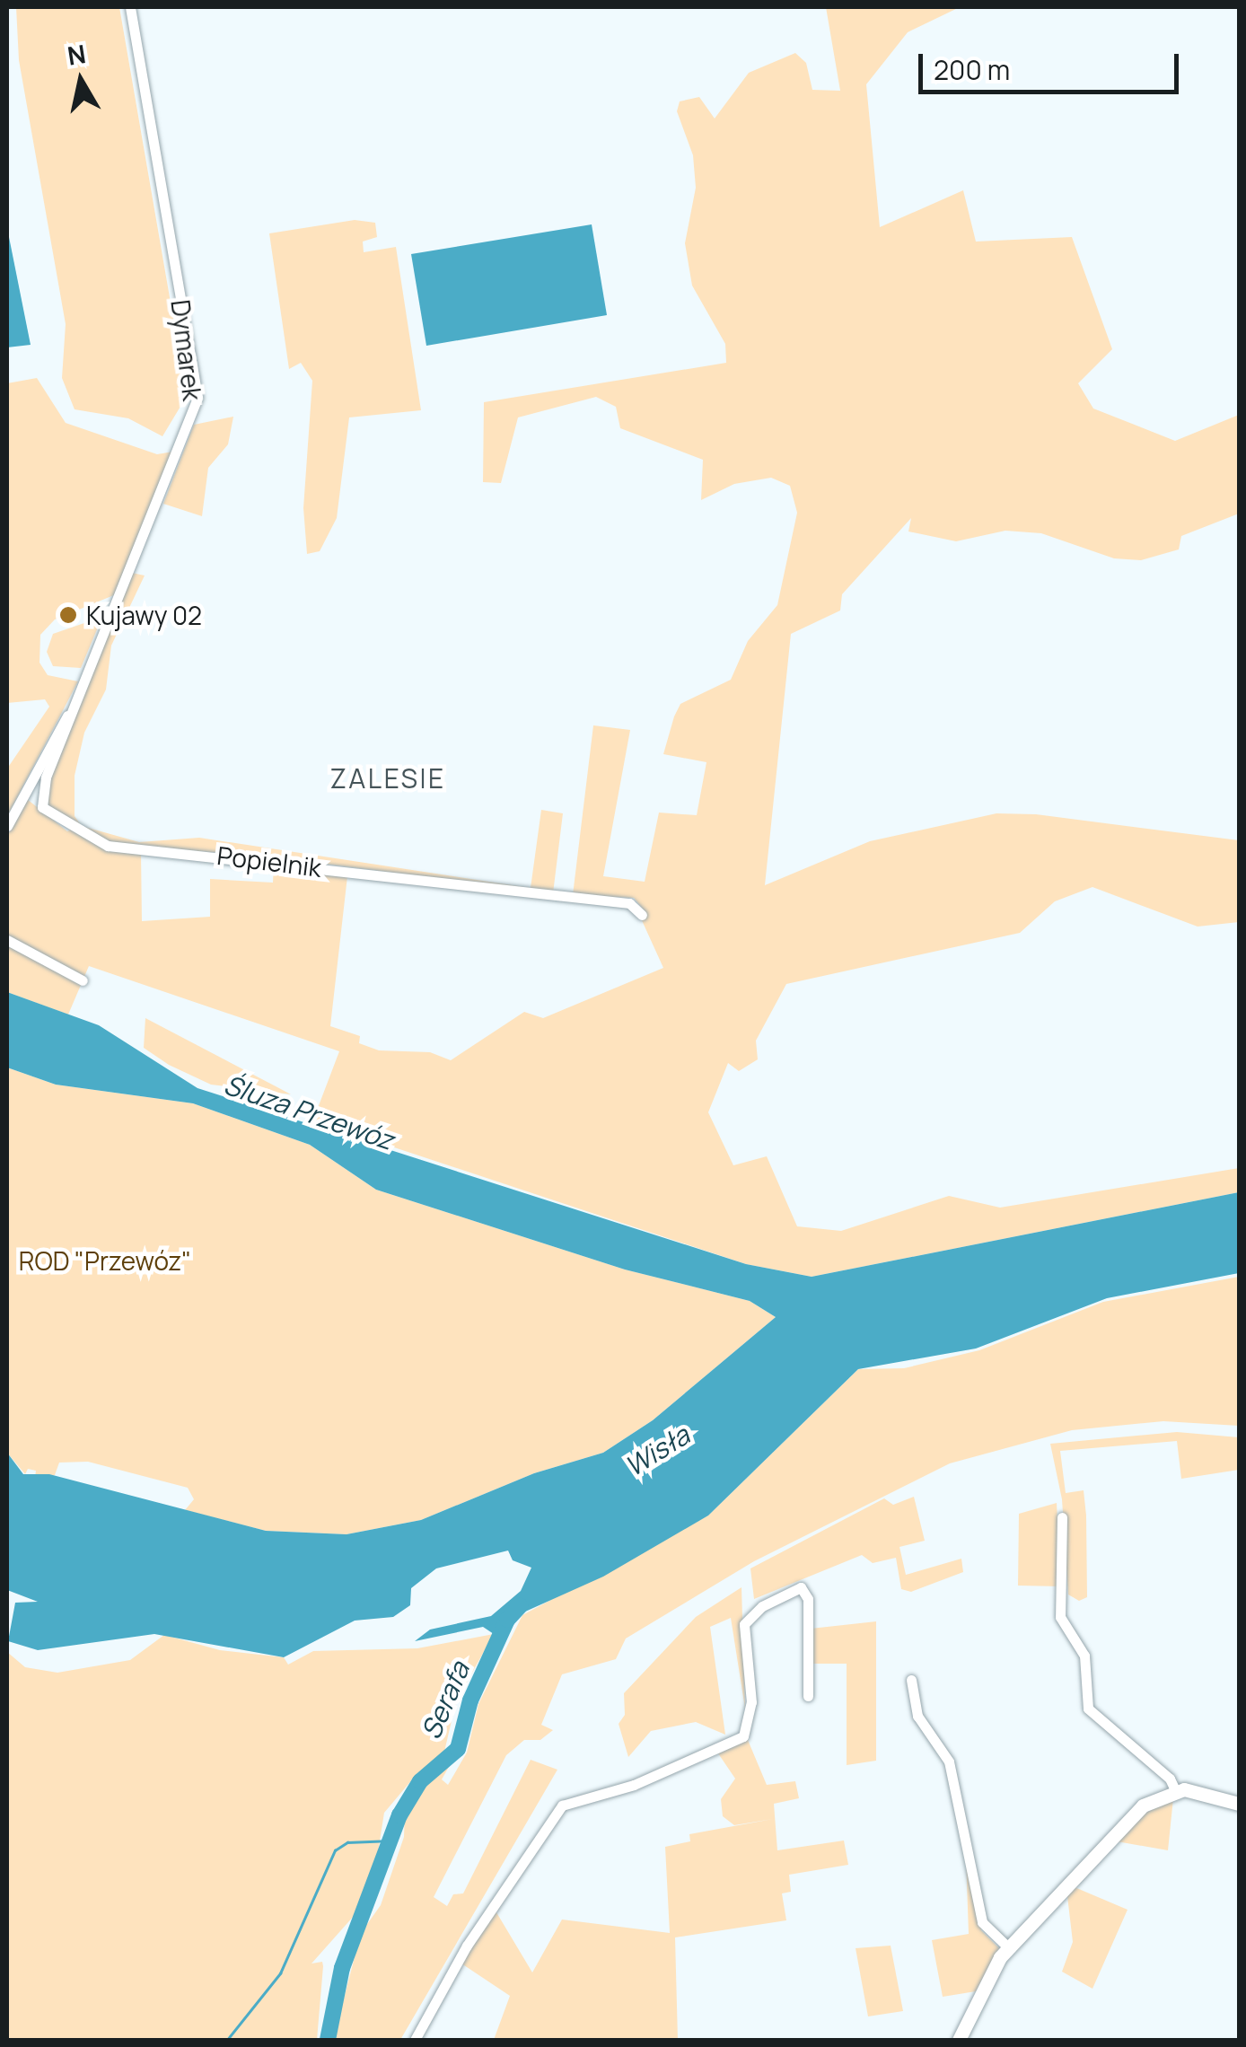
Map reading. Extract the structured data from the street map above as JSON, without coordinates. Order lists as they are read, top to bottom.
{
  "streets": {
    "street": ["Dymarek", "Popielnik"]
  },
  "crossings": [
    ["Dymarek", "Popielnik"]
  ],
  "districts": ["ZALESIE"],
  "water": ["Śluza Przewóz", "Wisła", "Serafa"],
  "parks": ["ROD \"Przewóz\""],
  "places": ["Kujawy 02"],
  "scale_bar": "200 m",
  "north": "top"
}
